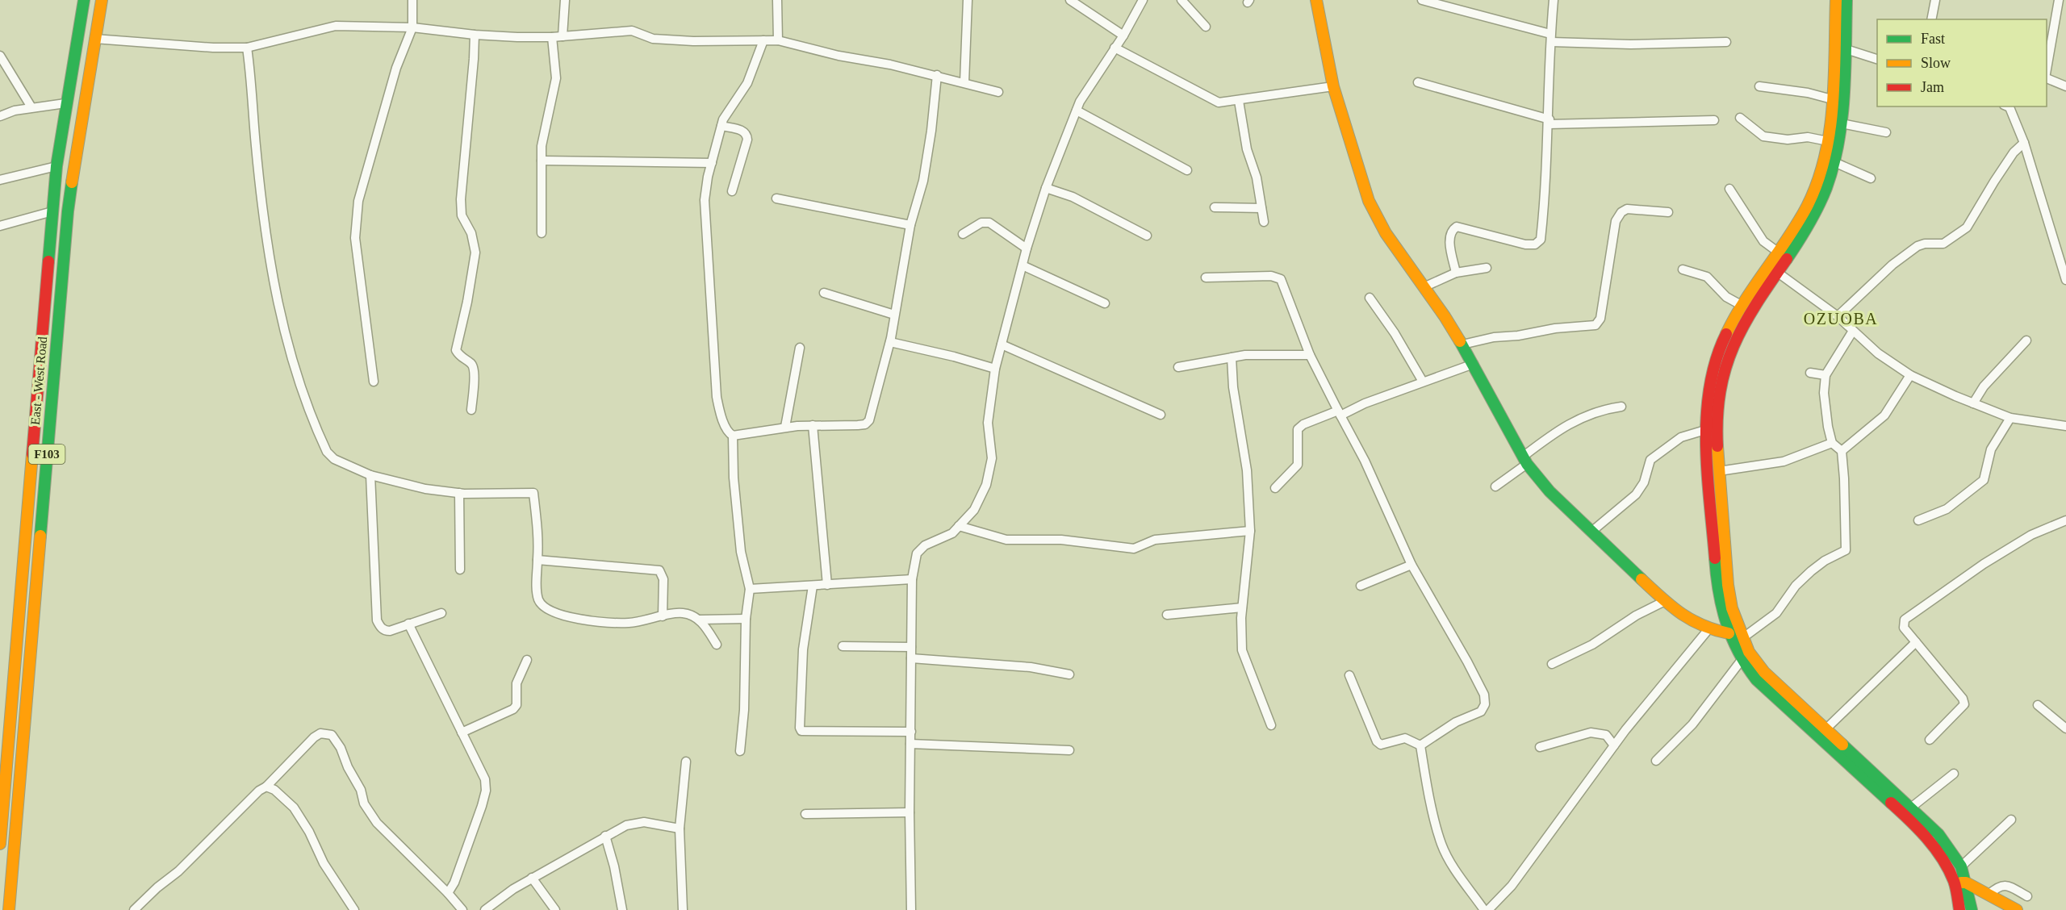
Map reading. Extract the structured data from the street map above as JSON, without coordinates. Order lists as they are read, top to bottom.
{
  "streets": {
    "main road": ["East - West Road", "F103"]
  },
  "districts": ["OZUOBA"],
  "legend": ["Fast", "Slow", "Jam"]
}
